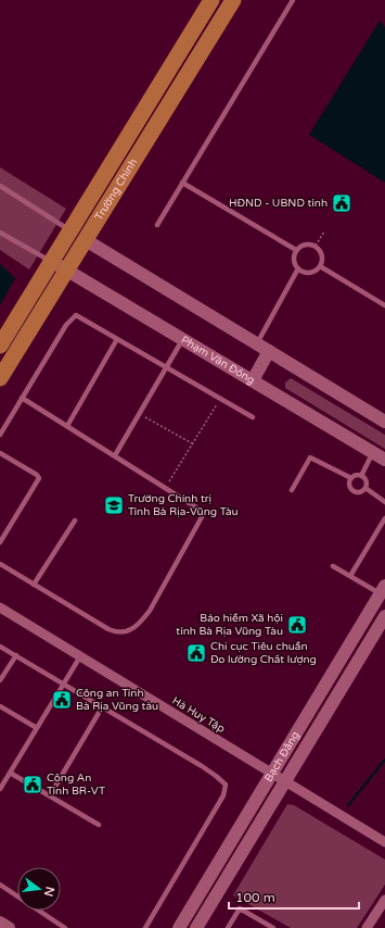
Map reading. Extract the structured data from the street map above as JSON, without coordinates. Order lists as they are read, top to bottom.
{
  "streets": {
    "highway": ["Trường Chinh"],
    "street": ["Phạm Văn Đồng", "Hà Huy Tập", "Bạch Đằng"]
  },
  "crossings": [
    ["Trường Chinh", "Phạm Văn Đồng"],
    ["Hà Huy Tập", "Bạch Đằng"]
  ],
  "places": {
    "public building": [
      "HĐND - UBND tỉnh",
      "Bảo hiểm Xã hội tỉnh Bà Rịa Vũng Tàu",
      "Chi cục Tiêu chuẩn Đo lường Chất lượng",
      "Công an Tỉnh Bà Rịa Vũng tàu",
      "Công An Tỉnh BR-VT"
    ],
    "school or university": ["Trường Chính trị Tỉnh Bà Rịa-Vũng Tàu"]
  },
  "scale_bar": "100 m",
  "north": "right"
}
